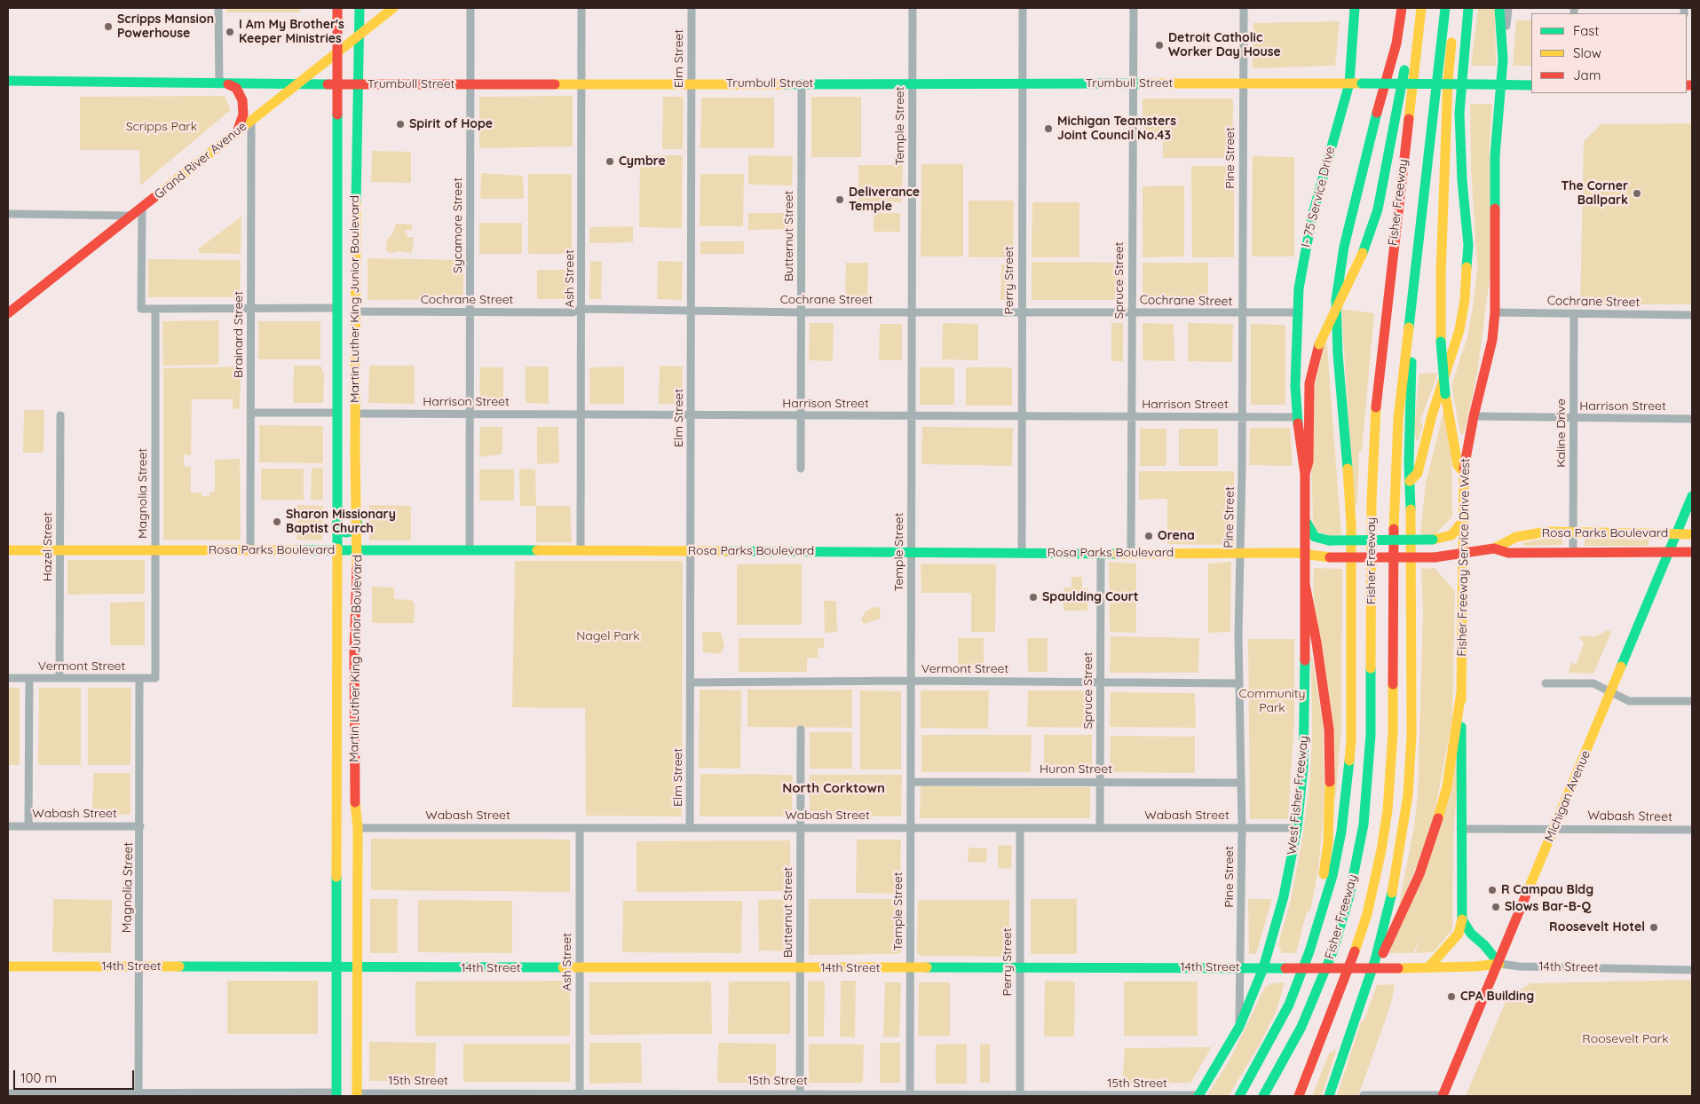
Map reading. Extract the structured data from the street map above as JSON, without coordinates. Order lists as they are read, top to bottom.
{
  "streets": {
    "main road": [
      "Trumbull Street",
      "Grand River Avenue",
      "I- 75 Service Drive",
      "Fisher Freeway",
      "Martin Luther King Junior Boulevard",
      "Rosa Parks Boulevard",
      "Fisher Freeway Service Drive West",
      "West Fisher Freeway",
      "Michigan Avenue",
      "14th Street"
    ],
    "street": [
      "Elm Street",
      "Temple Street",
      "Pine Street",
      "Sycamore Street",
      "Butternut Street",
      "Ash Street",
      "Perry Street",
      "Spruce Street",
      "Cochrane Street",
      "Brainard Street",
      "Harrison Street",
      "Kaline Drive",
      "Magnolia Street",
      "Hazel Street",
      "Vermont Street",
      "Huron Street",
      "Wabash Street",
      "15th Street"
    ]
  },
  "crossings": [
    ["Elm Street", "Trumbull Street"],
    ["Elm Street", "Cochrane Street"],
    ["Elm Street", "Harrison Street"],
    ["Elm Street", "Rosa Parks Boulevard"],
    ["Elm Street", "Vermont Street"],
    ["Elm Street", "Wabash Street"],
    ["Trumbull Street", "Temple Street"],
    ["Trumbull Street", "Pine Street"],
    ["Trumbull Street", "Grand River Avenue"],
    ["Trumbull Street", "I- 75 Service Drive"],
    ["Trumbull Street", "Sycamore Street"],
    ["Trumbull Street", "Butternut Street"],
    ["Trumbull Street", "Ash Street"],
    ["Trumbull Street", "Perry Street"],
    ["Trumbull Street", "Spruce Street"],
    ["Trumbull Street", "Martin Luther King Junior Boulevard"],
    ["Trumbull Street", "Fisher Freeway Service Drive West"],
    ["Temple Street", "Cochrane Street"],
    ["Temple Street", "Harrison Street"],
    ["Temple Street", "Rosa Parks Boulevard"],
    ["Temple Street", "Vermont Street"],
    ["Temple Street", "Huron Street"],
    ["Temple Street", "Wabash Street"],
    ["Temple Street", "14th Street"],
    ["Temple Street", "15th Street"],
    ["Pine Street", "Cochrane Street"],
    ["Pine Street", "Harrison Street"],
    ["Pine Street", "Rosa Parks Boulevard"],
    ["Pine Street", "Vermont Street"],
    ["Pine Street", "Huron Street"],
    ["Pine Street", "West Fisher Freeway"],
    ["Pine Street", "Wabash Street"],
    ["Pine Street", "14th Street"],
    ["Grand River Avenue", "Martin Luther King Junior Boulevard"],
    ["Grand River Avenue", "Brainard Street"],
    ["I- 75 Service Drive", "Cochrane Street"],
    ["Sycamore Street", "Cochrane Street"],
    ["Sycamore Street", "Harrison Street"],
    ["Sycamore Street", "Rosa Parks Boulevard"],
    ["Butternut Street", "Cochrane Street"],
    ["Butternut Street", "Harrison Street"],
    ["Butternut Street", "Wabash Street"],
    ["Butternut Street", "14th Street"],
    ["Butternut Street", "15th Street"],
    ["Ash Street", "Cochrane Street"],
    ["Ash Street", "Harrison Street"],
    ["Ash Street", "Rosa Parks Boulevard"],
    ["Ash Street", "Wabash Street"],
    ["Ash Street", "14th Street"],
    ["Ash Street", "15th Street"],
    ["Perry Street", "Cochrane Street"],
    ["Perry Street", "Harrison Street"],
    ["Perry Street", "Rosa Parks Boulevard"],
    ["Perry Street", "Wabash Street"],
    ["Perry Street", "14th Street"],
    ["Perry Street", "15th Street"],
    ["Spruce Street", "Cochrane Street"],
    ["Spruce Street", "Harrison Street"],
    ["Spruce Street", "Rosa Parks Boulevard"],
    ["Spruce Street", "Vermont Street"],
    ["Spruce Street", "Huron Street"],
    ["Spruce Street", "Wabash Street"],
    ["Martin Luther King Junior Boulevard", "Cochrane Street"],
    ["Martin Luther King Junior Boulevard", "Harrison Street"],
    ["Martin Luther King Junior Boulevard", "Rosa Parks Boulevard"],
    ["Martin Luther King Junior Boulevard", "Wabash Street"],
    ["Martin Luther King Junior Boulevard", "14th Street"],
    ["Martin Luther King Junior Boulevard", "15th Street"],
    ["Cochrane Street", "Kaline Drive"],
    ["Cochrane Street", "Fisher Freeway Service Drive West"],
    ["Brainard Street", "Rosa Parks Boulevard"],
    ["Harrison Street", "Kaline Drive"],
    ["Harrison Street", "Fisher Freeway Service Drive West"],
    ["Kaline Drive", "Rosa Parks Boulevard"],
    ["Magnolia Street", "Rosa Parks Boulevard"],
    ["Magnolia Street", "Vermont Street"],
    ["Magnolia Street", "Wabash Street"],
    ["Magnolia Street", "14th Street"],
    ["Rosa Parks Boulevard", "Hazel Street"],
    ["Rosa Parks Boulevard", "Fisher Freeway Service Drive West"],
    ["Rosa Parks Boulevard", "West Fisher Freeway"],
    ["Rosa Parks Boulevard", "Michigan Avenue"],
    ["Hazel Street", "Vermont Street"],
    ["Fisher Freeway Service Drive West", "Wabash Street"],
    ["West Fisher Freeway", "Wabash Street"],
    ["West Fisher Freeway", "14th Street"],
    ["West Fisher Freeway", "15th Street"],
    ["Michigan Avenue", "Wabash Street"],
    ["Michigan Avenue", "14th Street"]
  ],
  "districts": ["North Corktown"],
  "parks": [
    "Scripps Park",
    "Nagel Park",
    "Community Park",
    "Roosevelt Park"
  ],
  "places": [
    "Scripps Mansion Powerhouse",
    "I Am My Brother's Keeper Ministries",
    "Detroit Catholic Worker Day House",
    "Spirit of Hope",
    "Michigan Teamsters Joint Council No.43",
    "Cymbre",
    "The Corner Ballpark",
    "Deliverance Temple",
    "Sharon Missionary Baptist Church",
    "Orena",
    "Spaulding Court",
    "R Campau Bldg",
    "Slows Bar-B-Q",
    "Roosevelt Hotel",
    "CPA Building"
  ],
  "legend": ["Fast", "Slow", "Jam"],
  "scale_bar": "100 m"
}
